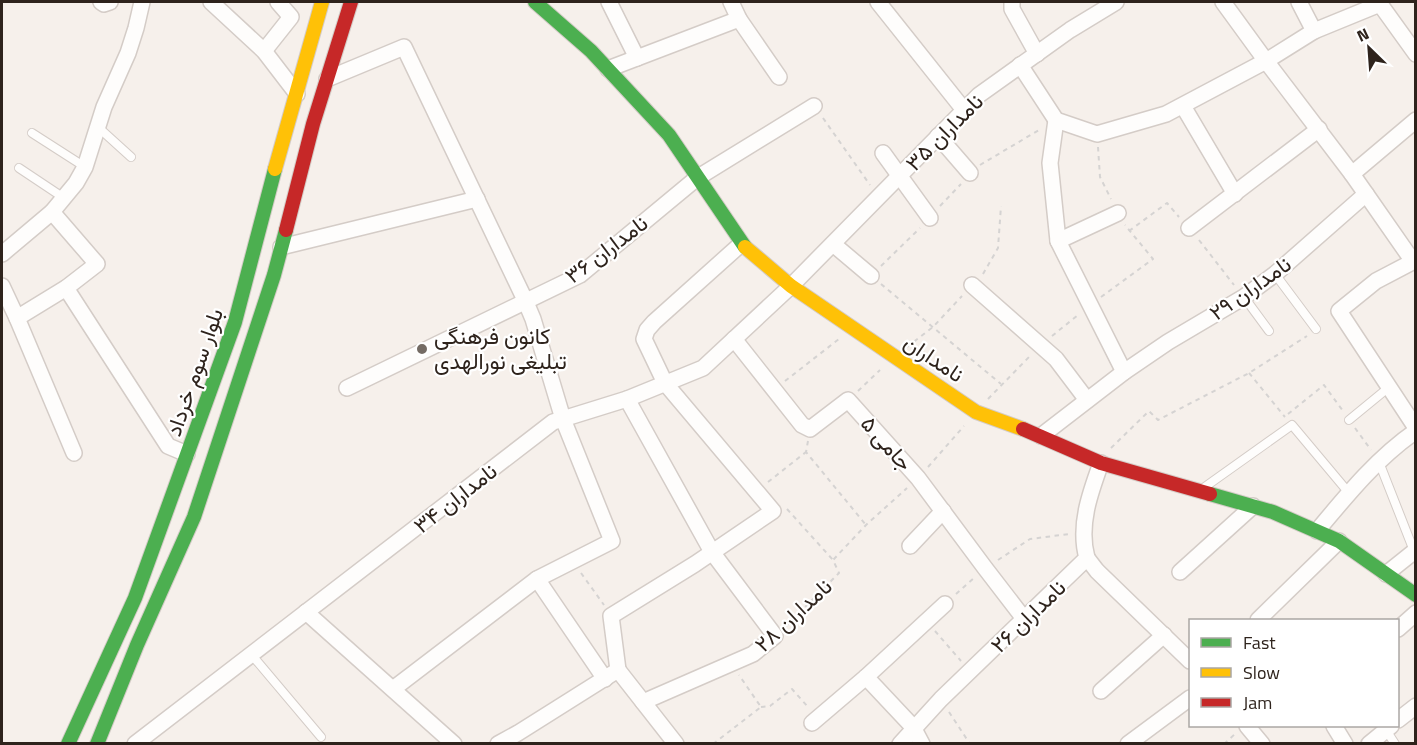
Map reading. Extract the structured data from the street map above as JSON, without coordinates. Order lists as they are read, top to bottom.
{
  "streets": {
    "main road": ["نامداران", "بلوار سوم خرداد"],
    "street": [
      "نامداران ۳۵",
      "نامداران ۳۶",
      "نامداران ۲۹",
      "جامی ۵",
      "نامداران ۳۴",
      "نامداران ۲۸",
      "نامداران ۲۶"
    ]
  },
  "crossings": [
    ["نامداران ۳۵", "نامداران"],
    ["نامداران ۳۵", "نامداران ۳۴"],
    ["نامداران ۳۶", "نامداران"],
    ["نامداران ۲۹", "نامداران"],
    ["نامداران", "نامداران ۳۴"],
    ["نامداران", "نامداران ۲۸"],
    ["جامی ۵", "نامداران ۲۸"],
    ["جامی ۵", "نامداران ۲۶"]
  ],
  "places": ["کانون فرهنگی تبلیغی نورالهدی"],
  "legend": ["Fast", "Slow", "Jam"],
  "north": "top left"
}
